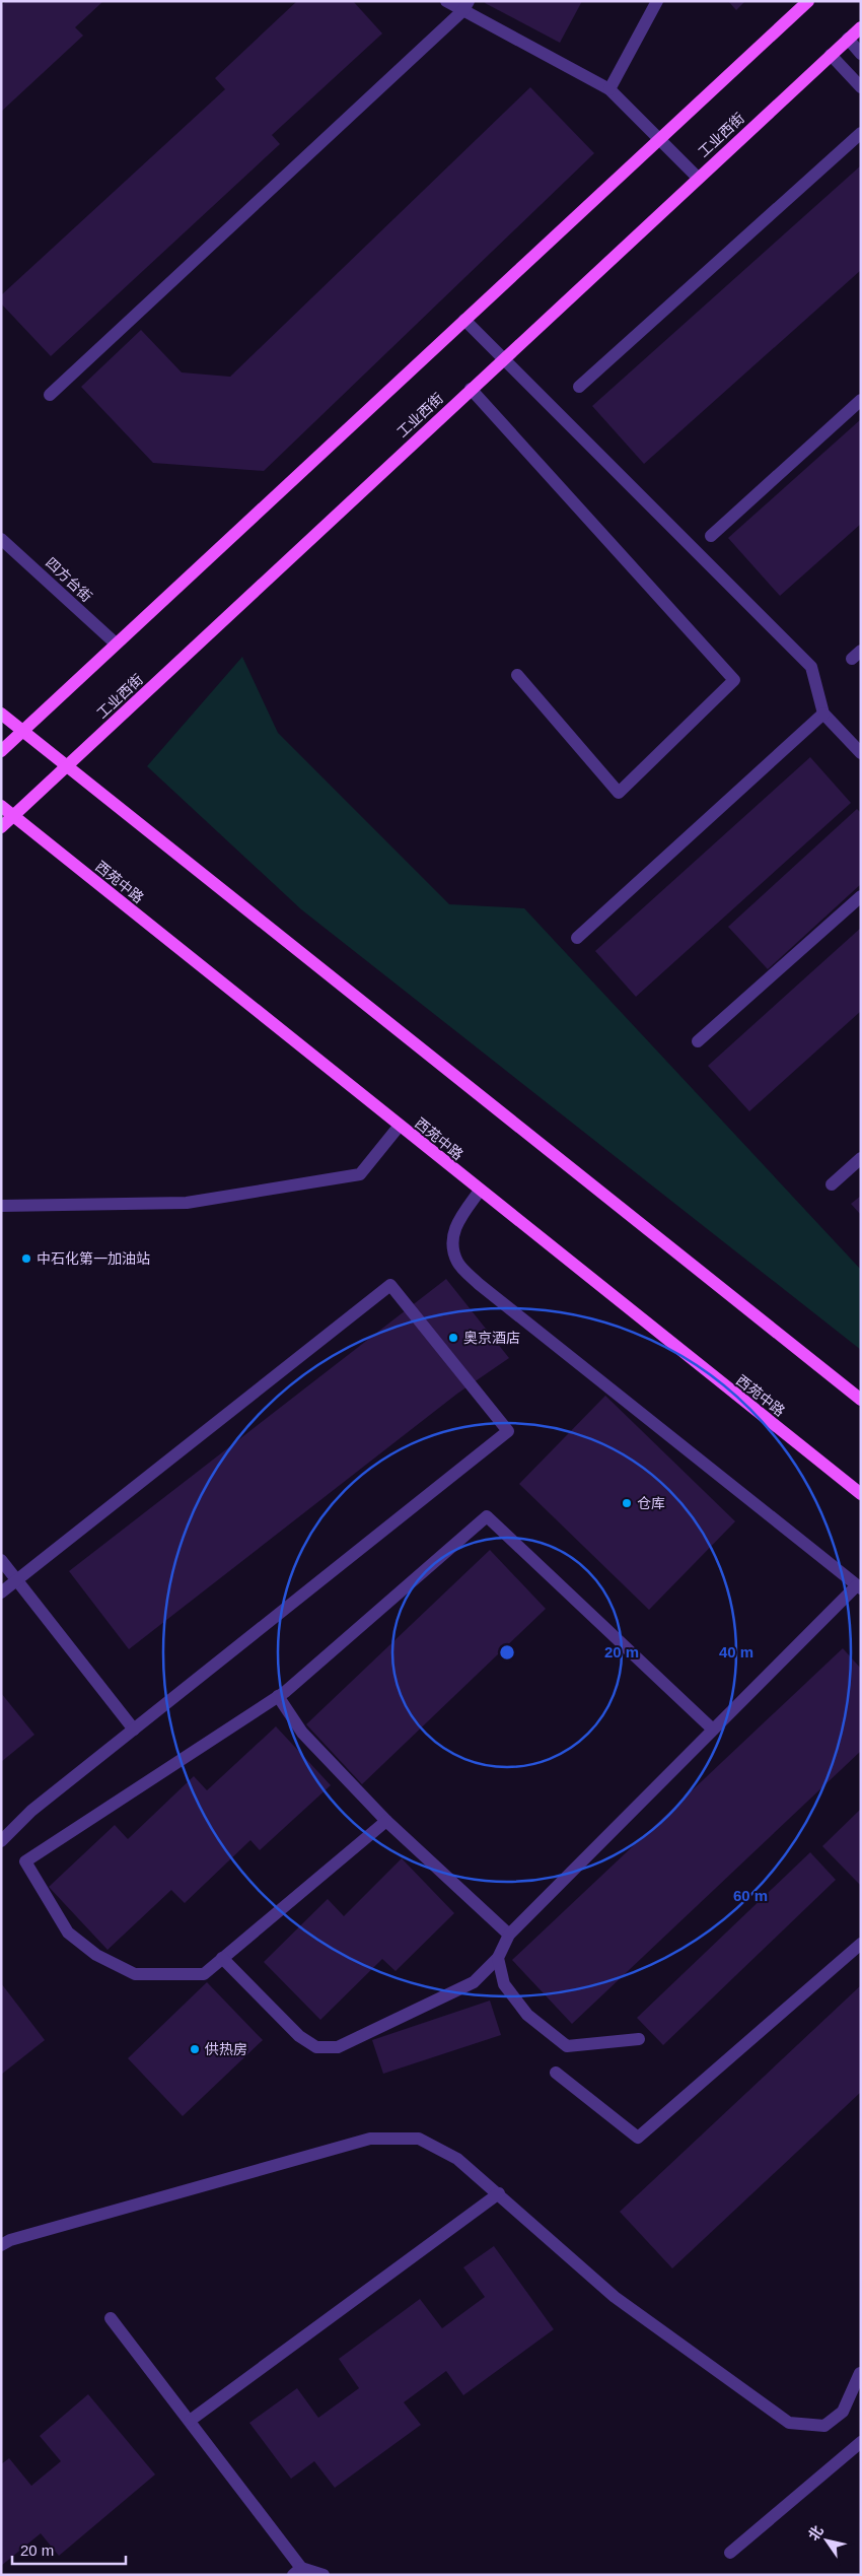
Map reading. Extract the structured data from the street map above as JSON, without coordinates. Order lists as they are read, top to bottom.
{
  "streets": {
    "main road": ["工业西街", "西苑中路"],
    "street": ["四方台街"]
  },
  "crossings": [
    ["工业西街", "西苑中路"]
  ],
  "places": [
    "中石化第一加油站",
    "奥京酒店",
    "仓库",
    "供热房"
  ],
  "scale_bar": "20 m",
  "north": "top left",
  "rings": ["20 m", "40 m", "60 m"]
}
